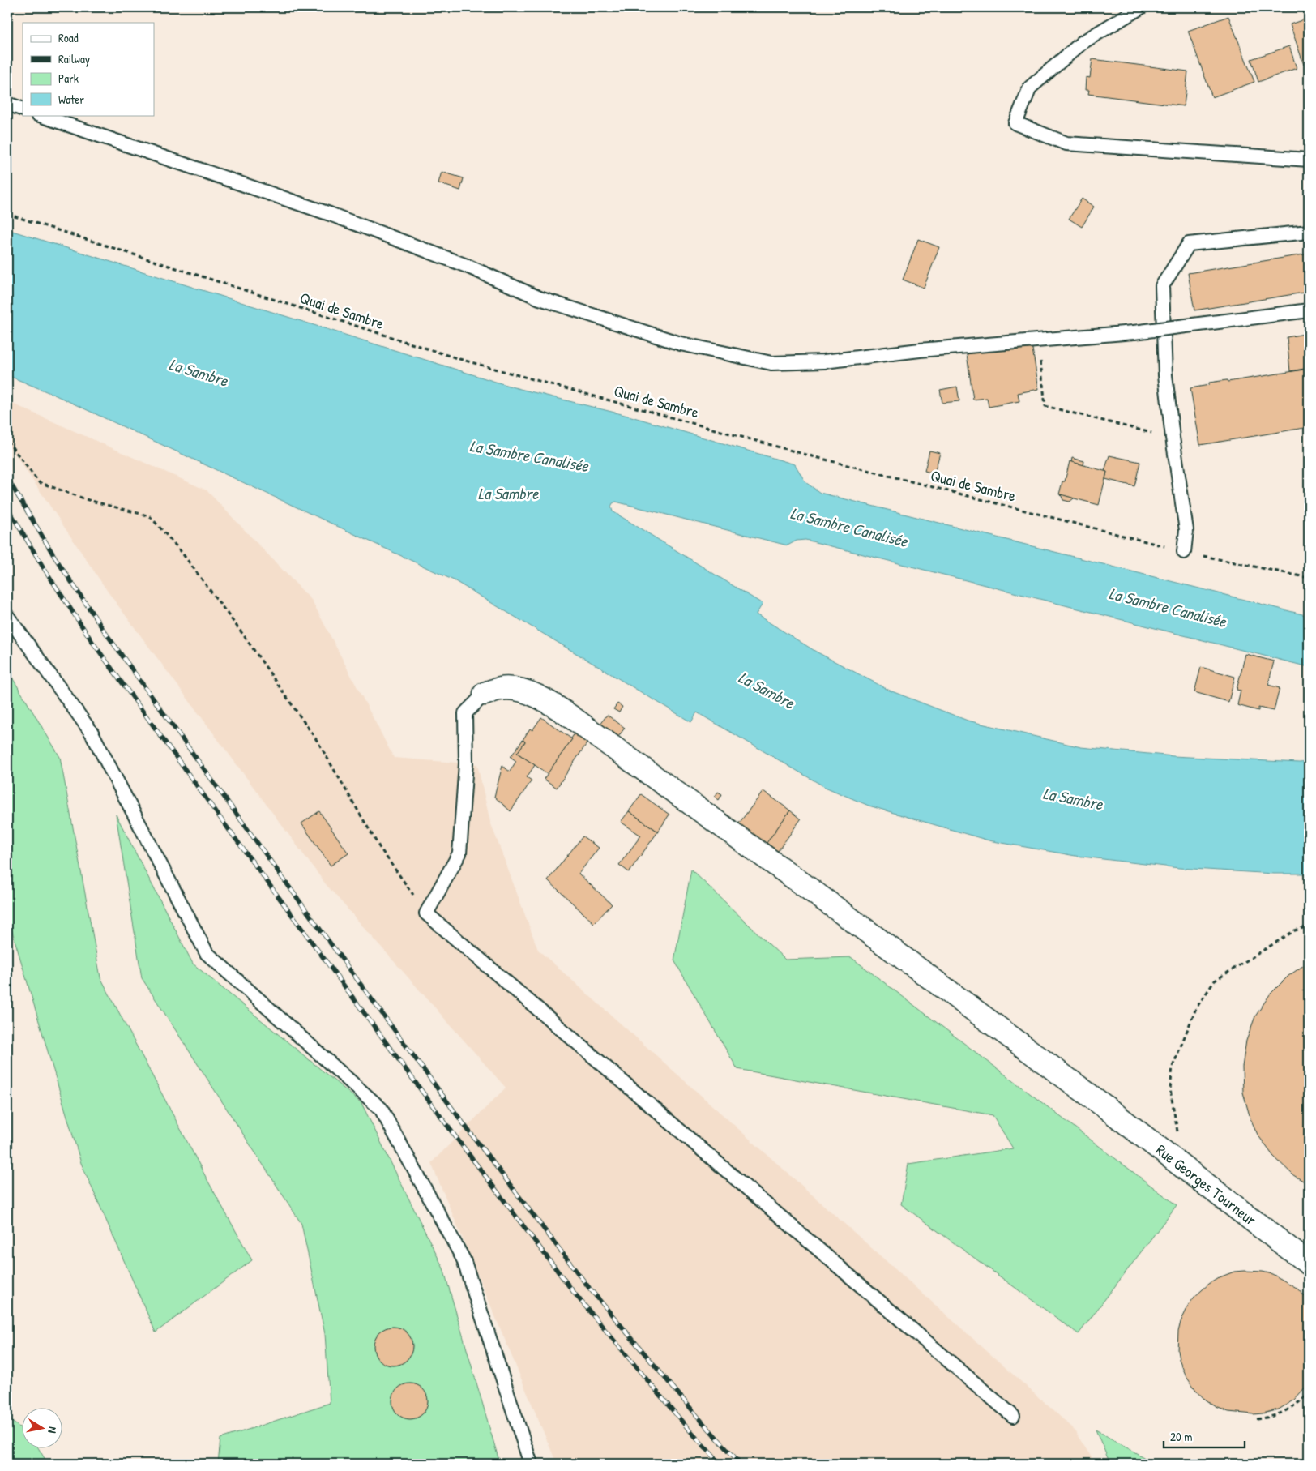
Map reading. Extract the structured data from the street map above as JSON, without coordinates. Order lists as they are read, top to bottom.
{
  "streets": {
    "street": ["Rue Georges Tourneur"],
    "path": ["Quai de Sambre"]
  },
  "water": ["La Sambre", "La Sambre Canalisée"],
  "legend": [
    "Road",
    "Railway",
    "Park",
    "Water"
  ],
  "scale_bar": "20 m",
  "north": "right"
}
